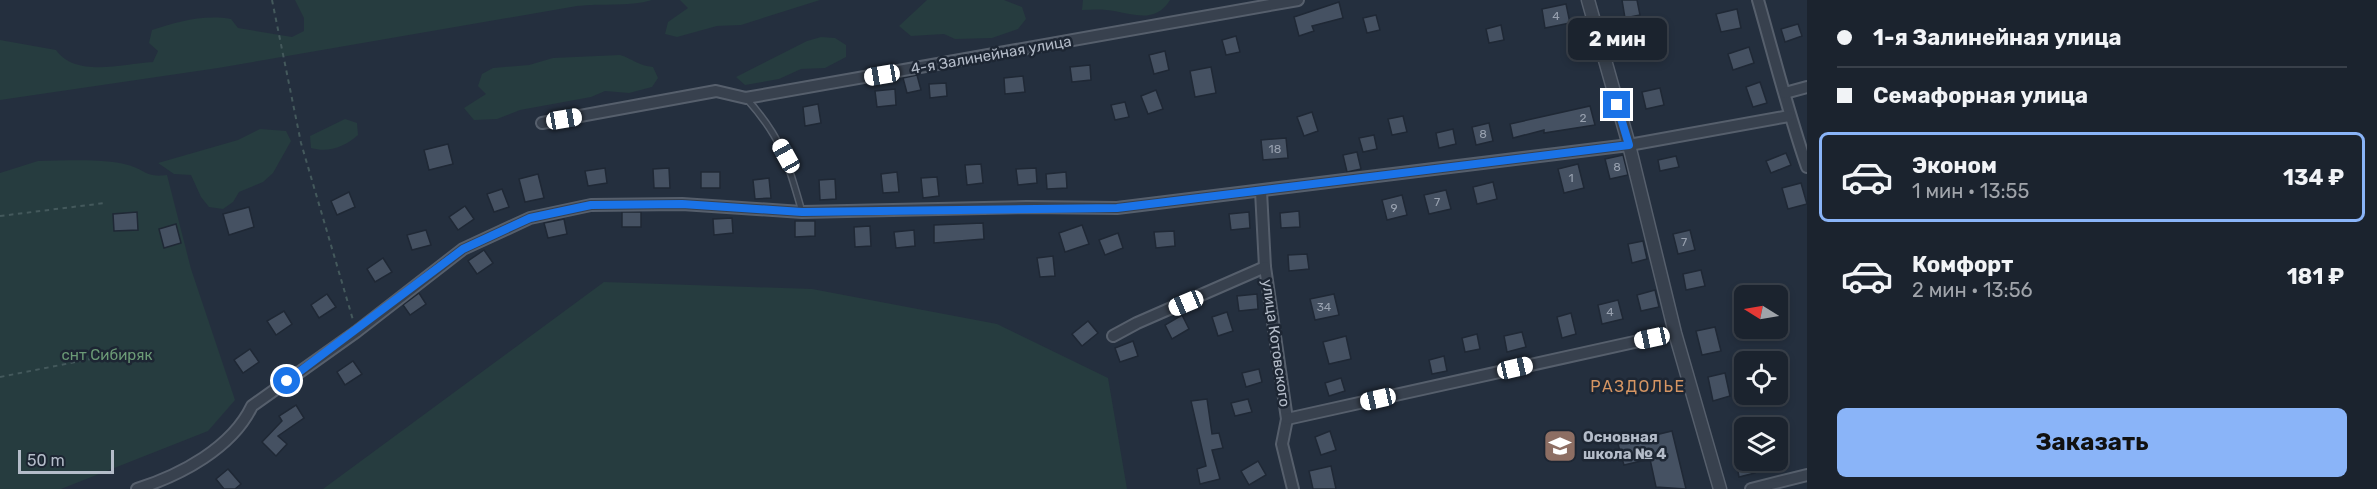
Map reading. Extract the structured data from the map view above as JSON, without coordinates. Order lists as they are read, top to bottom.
{
  "streets": {
    "street": ["4-я Залинейная улица", "улица Котовского"]
  },
  "districts": ["РАЗДОЛЬЕ"],
  "parks": ["снт Сибиряк"],
  "places": {
    "school or university": ["Основная школа № 4"]
  },
  "house_numbers": [
    "4",
    "2",
    "8",
    "18",
    "8",
    "1",
    "7",
    "9",
    "7",
    "34",
    "4"
  ],
  "scale_bar": "50 m",
  "north": "left",
  "page": {
    "banner": ["1-я Залинейная улица", "Семафорная улица"],
    "bubble": "2 мин",
    "list": [
      {
        "name": "Эконом",
        "note": "1 мин · 13:55",
        "value": "134 ₽"
      },
      {
        "name": "Комфорт",
        "note": "2 мин · 13:56",
        "value": "181 ₽"
      }
    ],
    "buttons": "Заказать",
    "scale": "50 m"
  }
}
